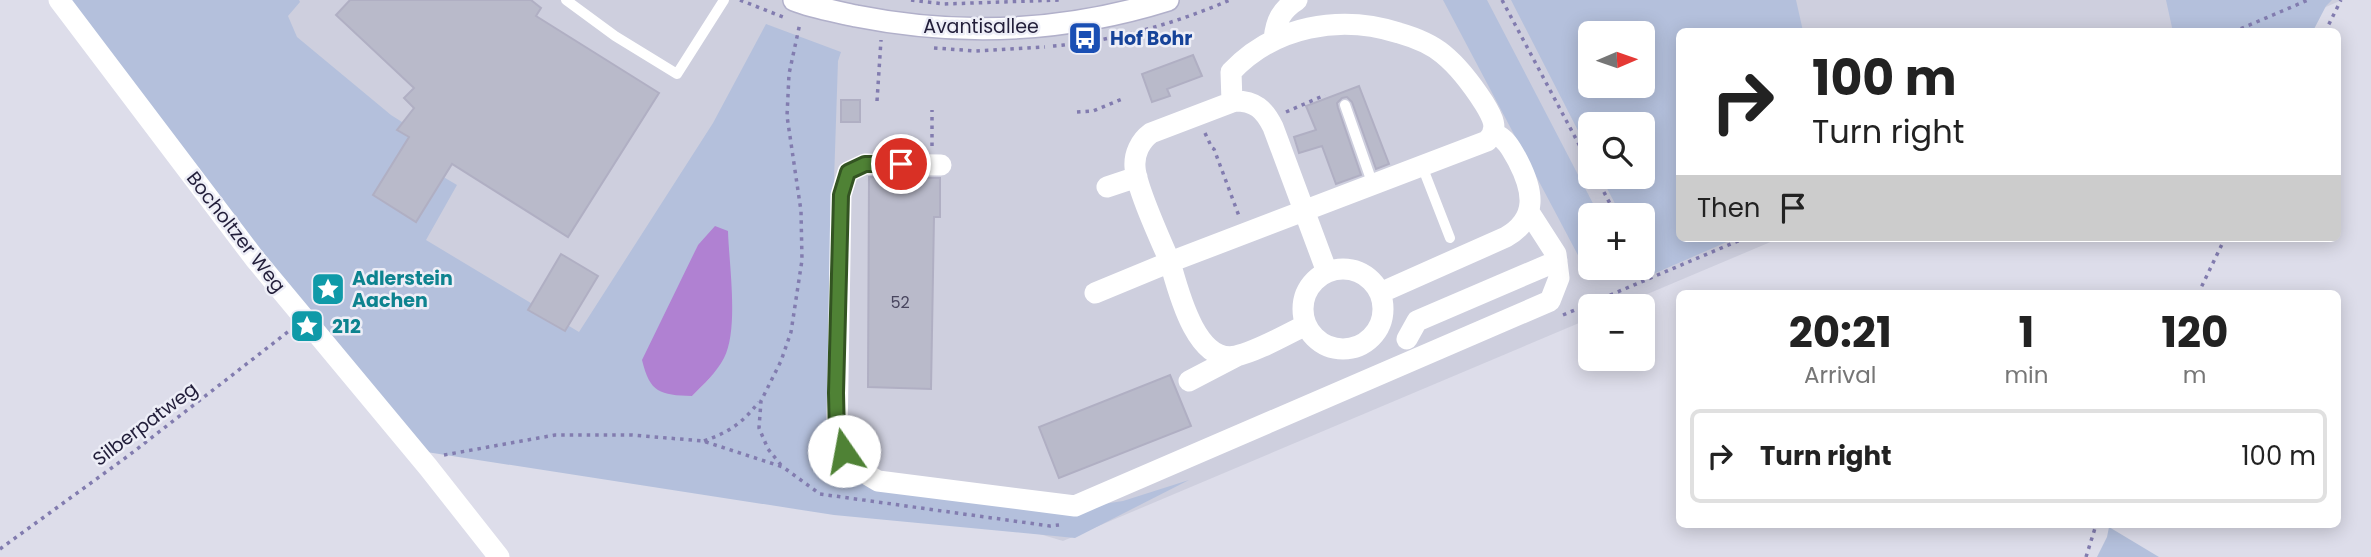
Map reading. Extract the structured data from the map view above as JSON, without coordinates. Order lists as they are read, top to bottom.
{
  "streets": {
    "street": ["Avantisallee", "Bocholtzer Weg"],
    "path": ["Silberpatweg"]
  },
  "crossings": [
    ["Bocholtzer Weg", "Silberpatweg"]
  ],
  "places": {
    "bus stop": ["Hof Bohr"],
    "place": ["Adlerstein Aachen", "212"]
  },
  "house_numbers": ["52"],
  "north": "right",
  "page": {
    "map_buttons": ["+", "−"],
    "turn": ["100 m", "Turn right"],
    "then": "Then",
    "eta": [
      "20:21",
      "Arrival",
      "1",
      "min",
      "120",
      "m"
    ],
    "list": [
      {
        "name": "Turn right",
        "value": "100 m"
      }
    ]
  }
}
